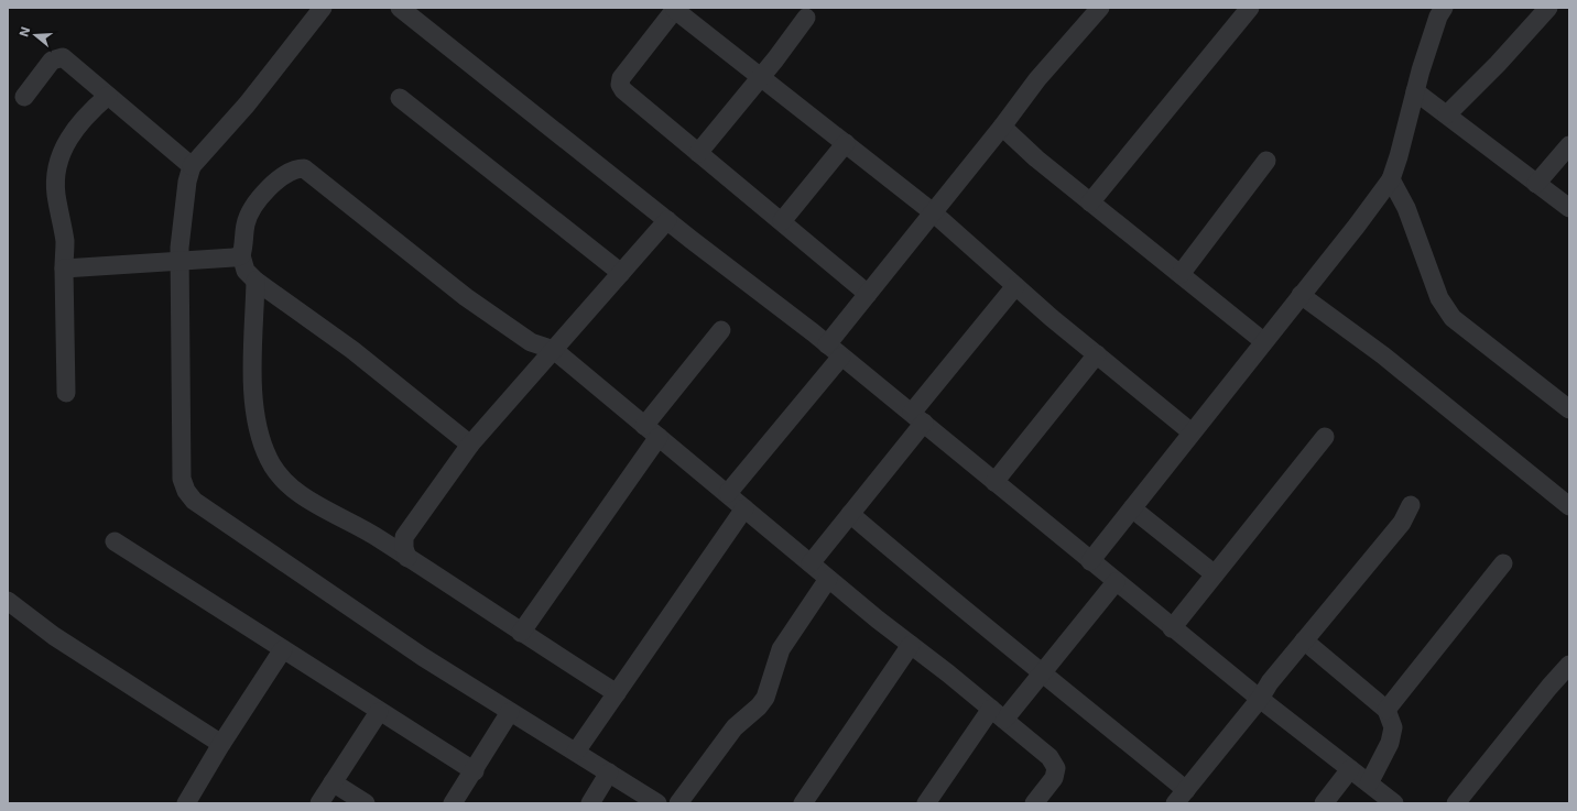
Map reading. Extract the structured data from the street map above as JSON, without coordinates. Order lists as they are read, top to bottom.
{
  "north": "left"
}
